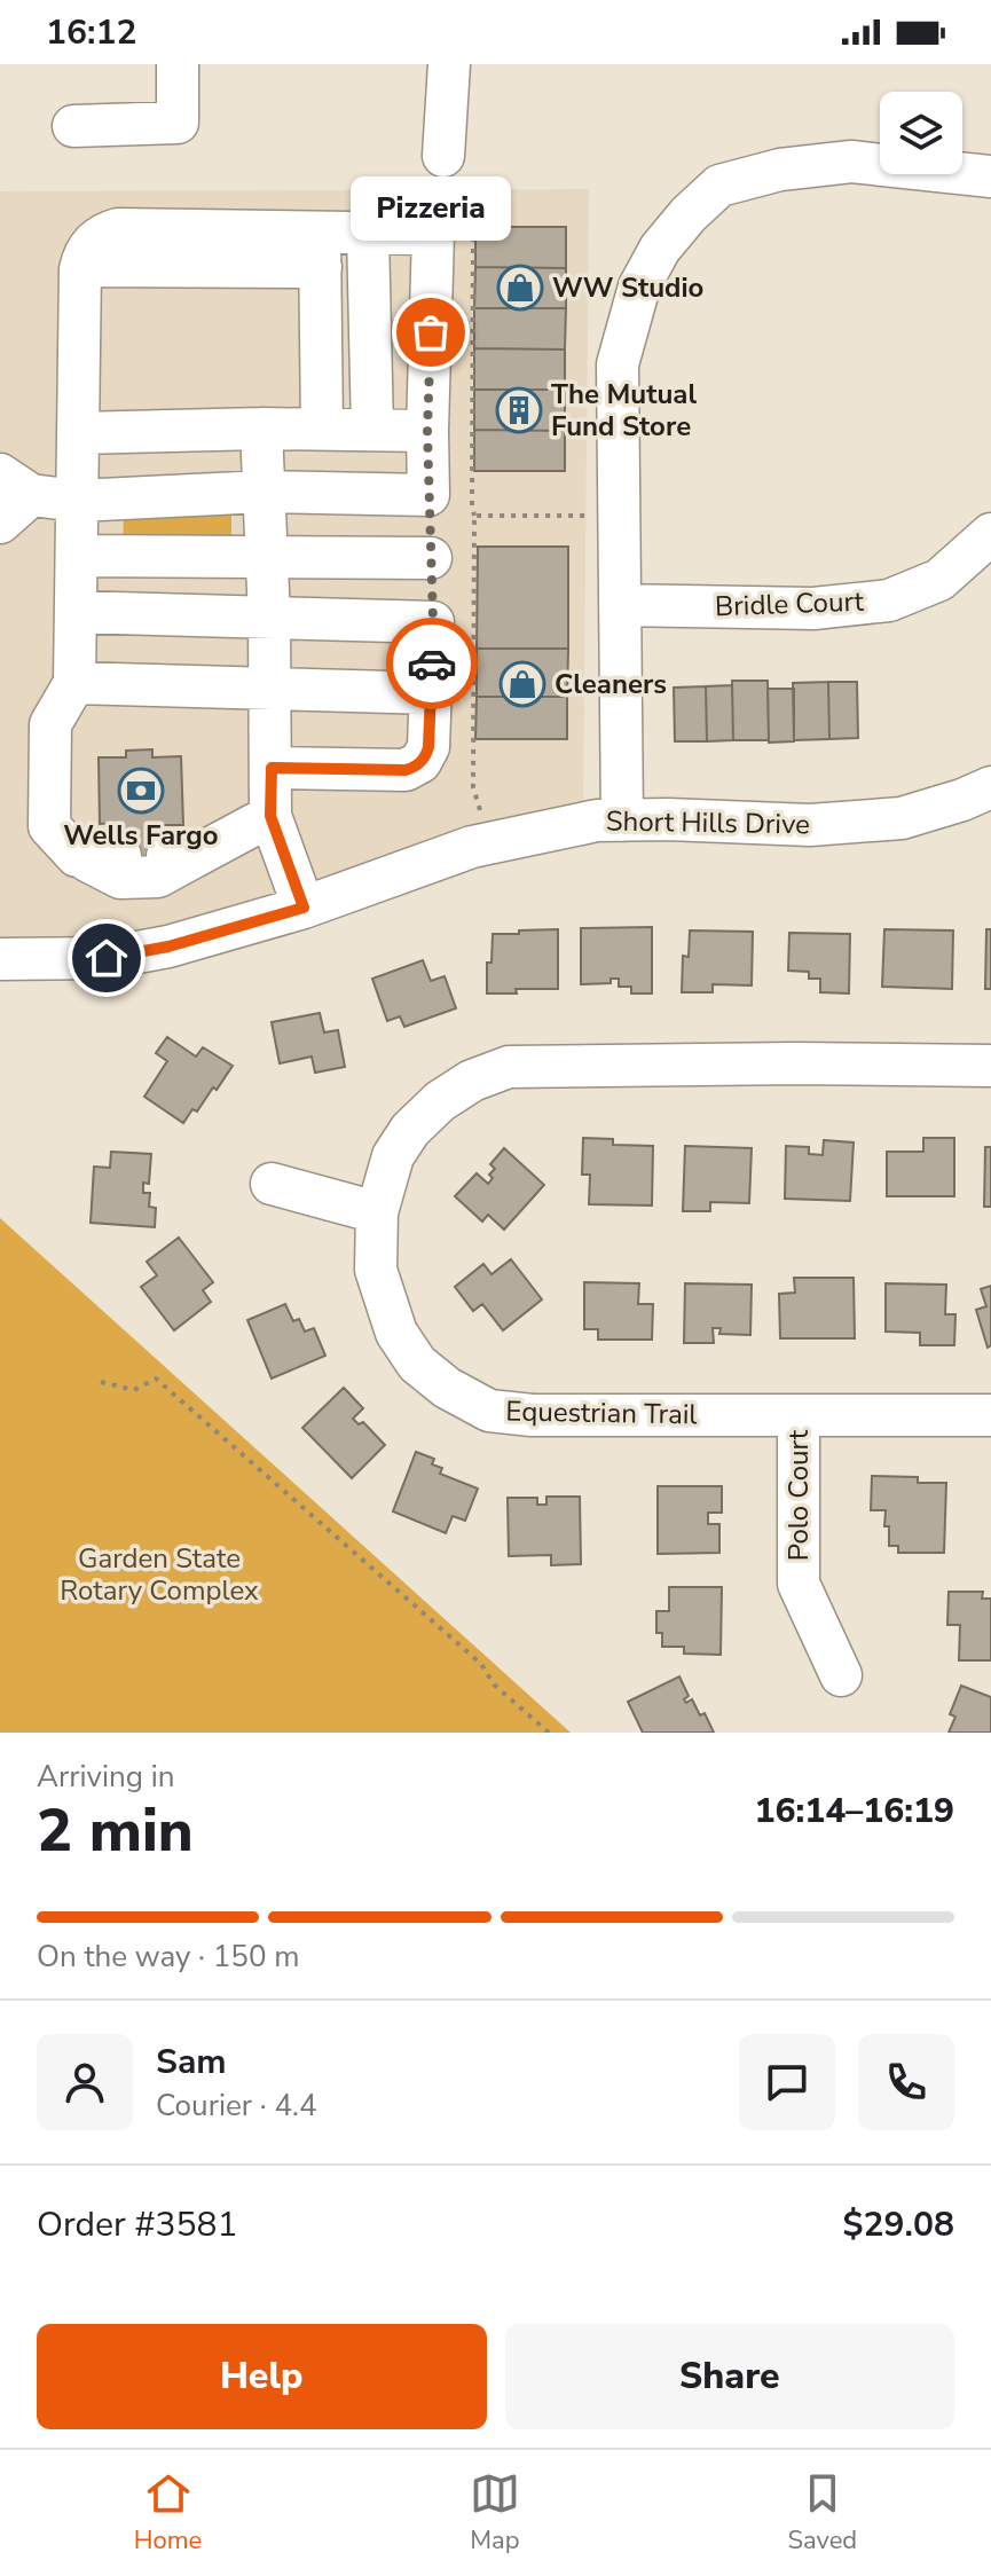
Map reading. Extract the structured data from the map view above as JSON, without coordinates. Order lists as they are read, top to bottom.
{
  "streets": {
    "street": [
      "Bridle Court",
      "Short Hills Drive",
      "Equestrian Trail",
      "Polo Court"
    ]
  },
  "crossings": [
    ["Equestrian Trail", "Polo Court"]
  ],
  "parks": ["Garden State Rotary Complex"],
  "places": {
    "shop": ["WW Studio", "Cleaners"],
    "other": ["Pizzeria"],
    "building": ["The Mutual Fund Store"],
    "bank": ["Wells Fargo"]
  },
  "page": {
    "status": "16:12",
    "bubble": "Pizzeria",
    "heading": ["2 min", "Arriving in", "16:14–16:19"],
    "panel": [
      "Sam",
      "Courier · 4.4",
      "Order #3581",
      "$29.08"
    ],
    "bar": "On the way · 150 m",
    "buttons": ["Help", "Share"],
    "tabs": ["Home", "Map", "Saved"]
  }
}
